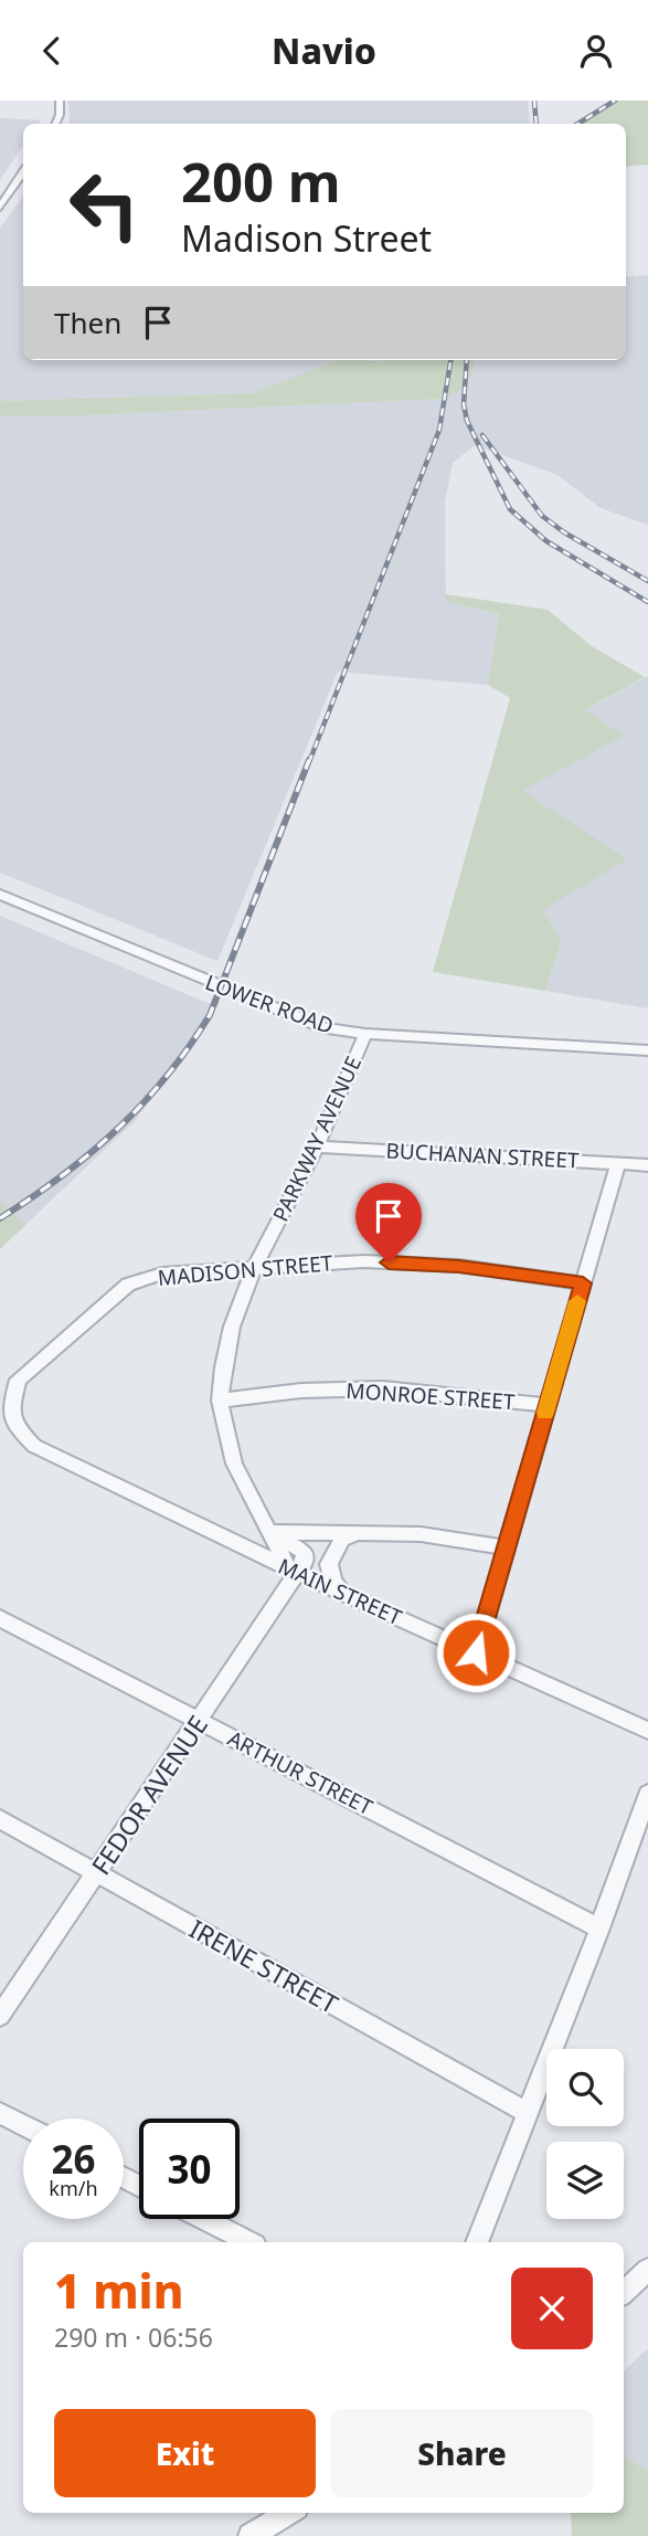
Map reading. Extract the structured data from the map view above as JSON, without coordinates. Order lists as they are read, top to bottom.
{
  "streets": {
    "street": [
      "LOWER ROAD",
      "PARKWAY AVENUE",
      "BUCHANAN STREET",
      "MADISON STREET",
      "MONROE STREET",
      "MAIN STREET",
      "ARTHUR STREET",
      "FEDOR AVENUE",
      "IRENE STREET"
    ]
  },
  "crossings": [
    ["LOWER ROAD", "PARKWAY AVENUE"],
    ["PARKWAY AVENUE", "BUCHANAN STREET"],
    ["PARKWAY AVENUE", "MADISON STREET"],
    ["PARKWAY AVENUE", "MONROE STREET"],
    ["PARKWAY AVENUE", "MAIN STREET"],
    ["PARKWAY AVENUE", "FEDOR AVENUE"],
    ["MADISON STREET", "MAIN STREET"],
    ["MAIN STREET", "FEDOR AVENUE"],
    ["ARTHUR STREET", "FEDOR AVENUE"],
    ["FEDOR AVENUE", "IRENE STREET"]
  ],
  "page": {
    "header": "Navio",
    "turn": ["200 m", "Madison Street"],
    "then": "Then",
    "speed": "26 km/h",
    "limit": "30",
    "heading": ["1 min", "290 m · 06:56"],
    "buttons": ["Exit", "Share"]
  }
}
